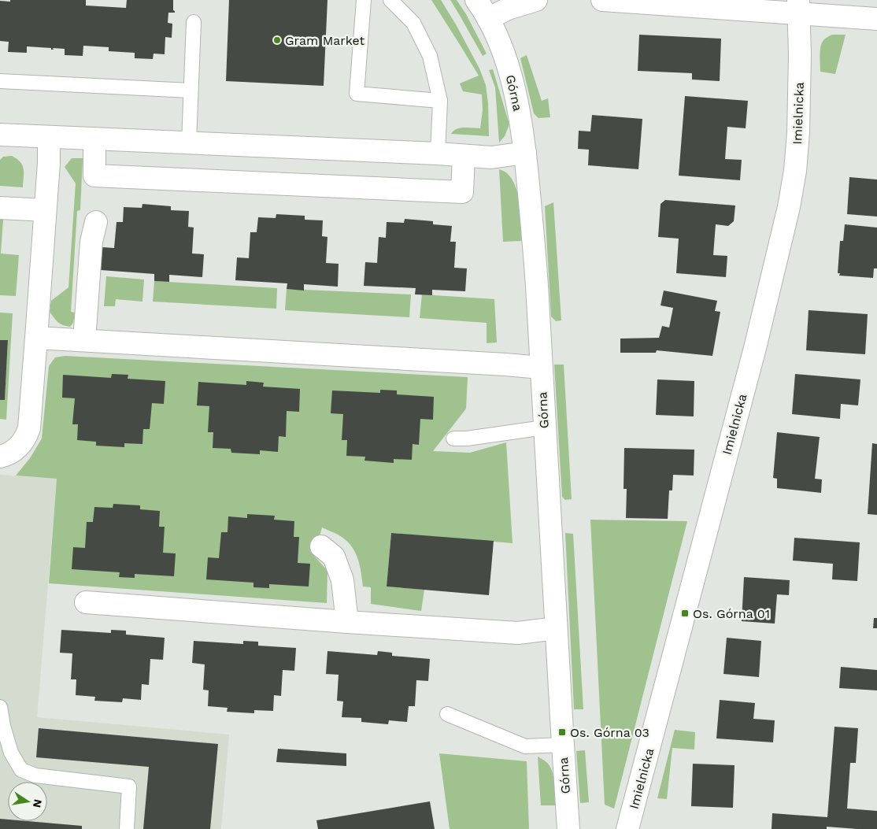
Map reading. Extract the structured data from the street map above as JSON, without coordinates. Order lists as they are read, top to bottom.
{
  "streets": {
    "street": ["Górna", "Imielnicka"]
  },
  "places": {
    "other": ["Gram Market"],
    "transit": ["Os. Górna 01", "Os. Górna 03"]
  },
  "north": "right"
}
